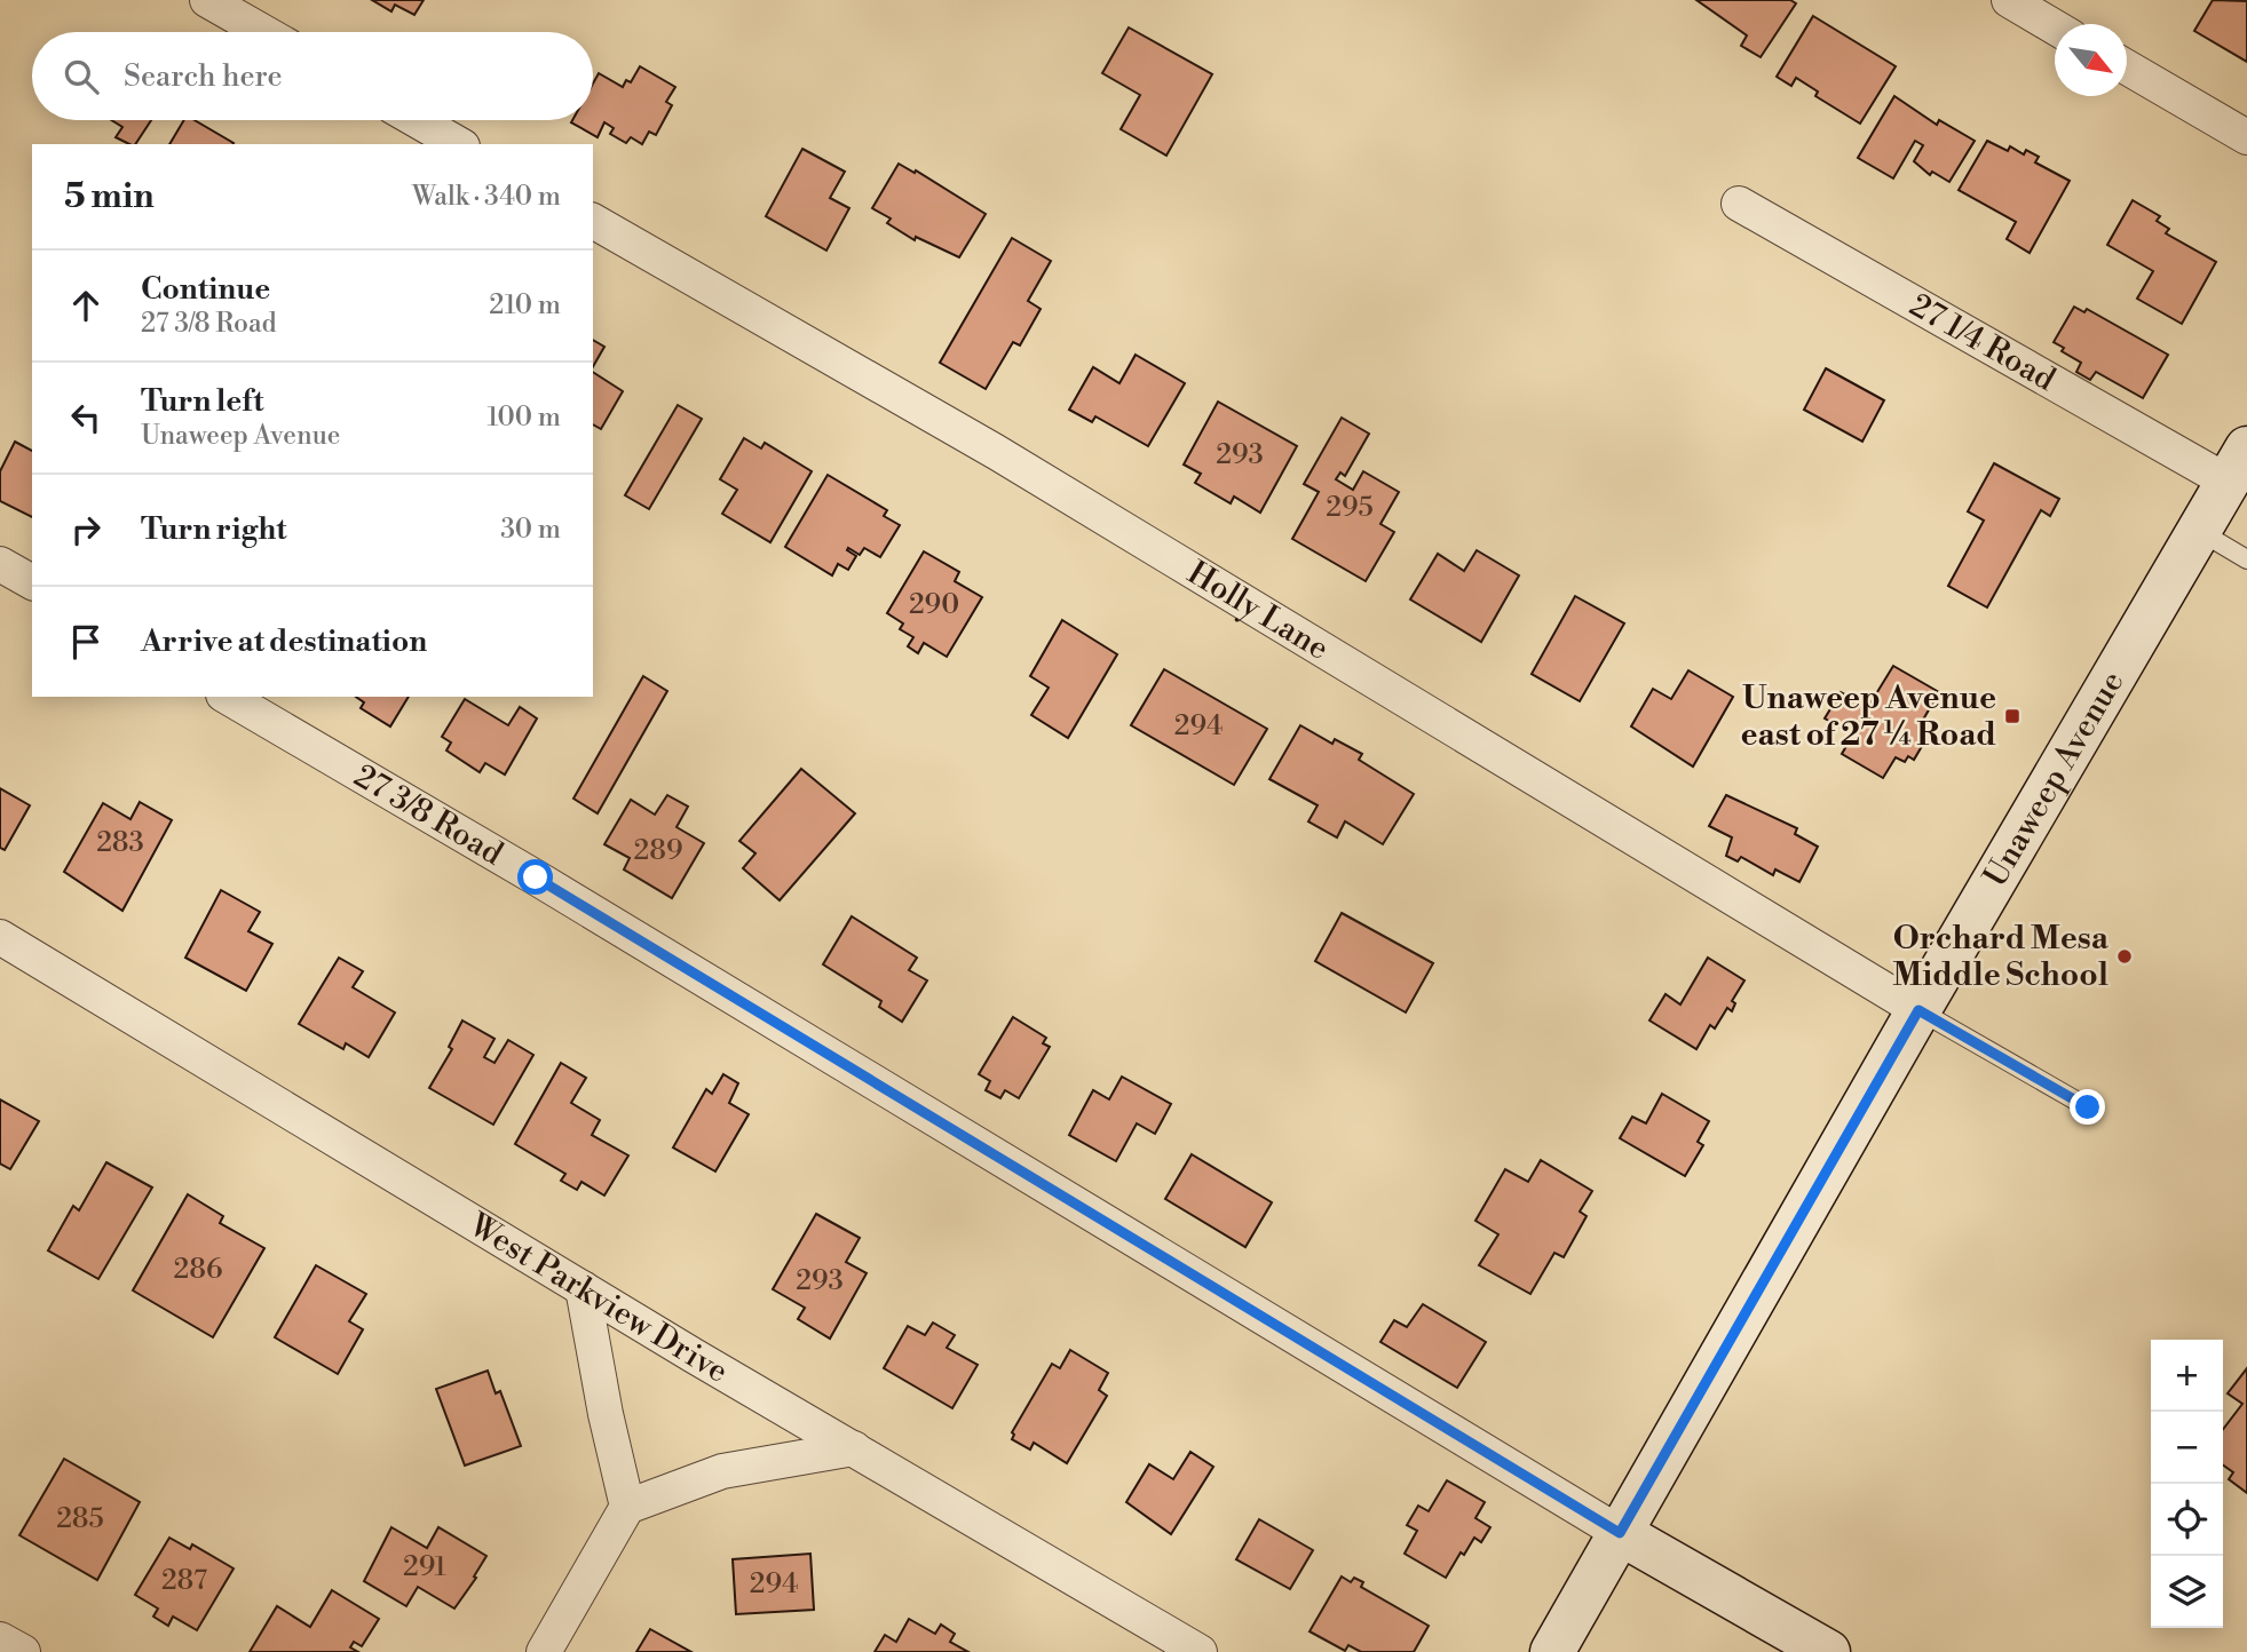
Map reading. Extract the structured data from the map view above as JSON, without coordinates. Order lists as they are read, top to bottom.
{
  "streets": {
    "main road": ["Unaweep Avenue", "27 3/8 Road"],
    "street": ["27 1/4 Road", "Holly Lane", "West Parkview Drive"]
  },
  "crossings": [
    ["27 1/4 Road", "Unaweep Avenue"],
    ["Holly Lane", "Unaweep Avenue"],
    ["Unaweep Avenue", "27 3/8 Road"]
  ],
  "places": {
    "transit": ["Unaweep Avenue east of 27 ¼ Road"],
    "other": ["Orchard Mesa Middle School"]
  },
  "house_numbers": [
    "293",
    "295",
    "290",
    "294",
    "283",
    "289",
    "286",
    "293",
    "285",
    "291",
    "287",
    "294"
  ],
  "north": "bottom right",
  "page": {
    "search": "Search here",
    "heading": ["5 min", "Walk · 340 m"],
    "list": [
      ["Continue", "27 3/8 Road", "210 m"],
      ["Turn left", "Unaweep Avenue", "100 m"],
      ["Turn right", "30 m"],
      "Arrive at destination"
    ],
    "map_buttons": ["+", "−"]
  }
}
